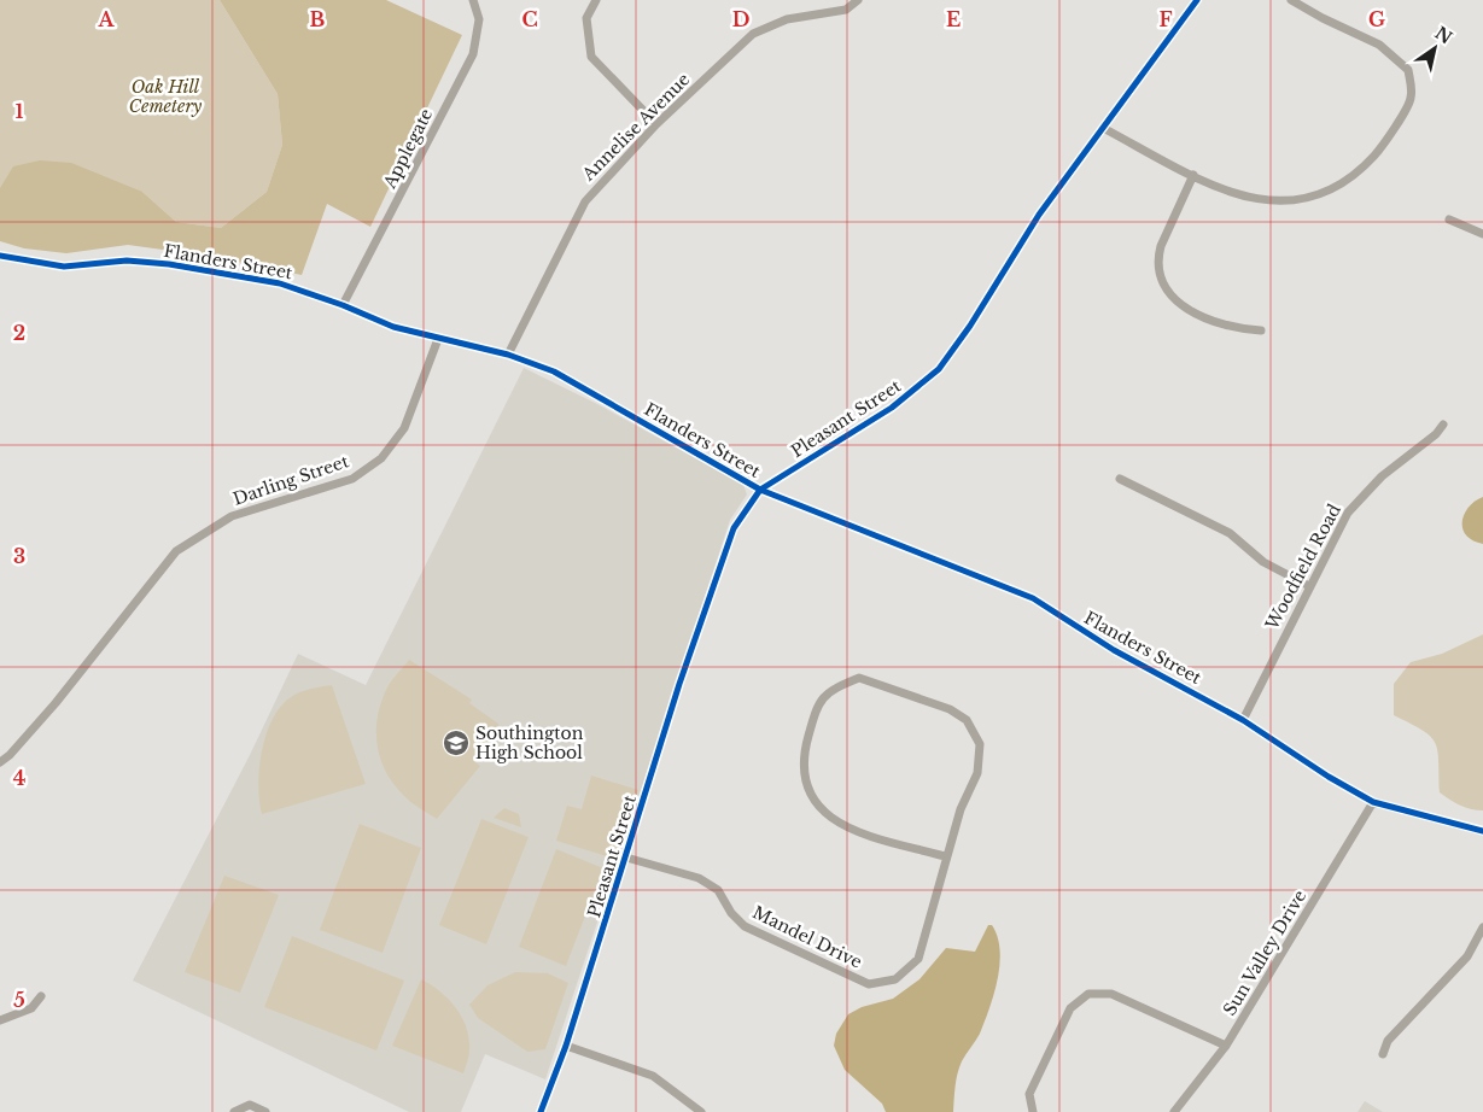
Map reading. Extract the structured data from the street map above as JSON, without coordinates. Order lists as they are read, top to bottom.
{
  "streets": {
    "street": [
      "Annelise Avenue",
      "Applegate",
      "Flanders Street",
      "Pleasant Street",
      "Darling Street",
      "Woodfield Road",
      "Mandel Drive",
      "Sun Valley Drive"
    ]
  },
  "crossings": [
    ["Annelise Avenue", "Flanders Street"],
    ["Applegate", "Flanders Street"],
    ["Flanders Street", "Pleasant Street"],
    ["Flanders Street", "Darling Street"],
    ["Flanders Street", "Woodfield Road"],
    ["Flanders Street", "Sun Valley Drive"],
    ["Pleasant Street", "Mandel Drive"]
  ],
  "parks": ["Oak Hill Cemetery"],
  "places": {
    "school or university": ["Southington High School"]
  },
  "north": "top right",
  "grid": {
    "columns": [
      "A",
      "B",
      "C",
      "D",
      "E",
      "F",
      "G"
    ],
    "rows": [
      "1",
      "2",
      "3",
      "4",
      "5"
    ]
  }
}
